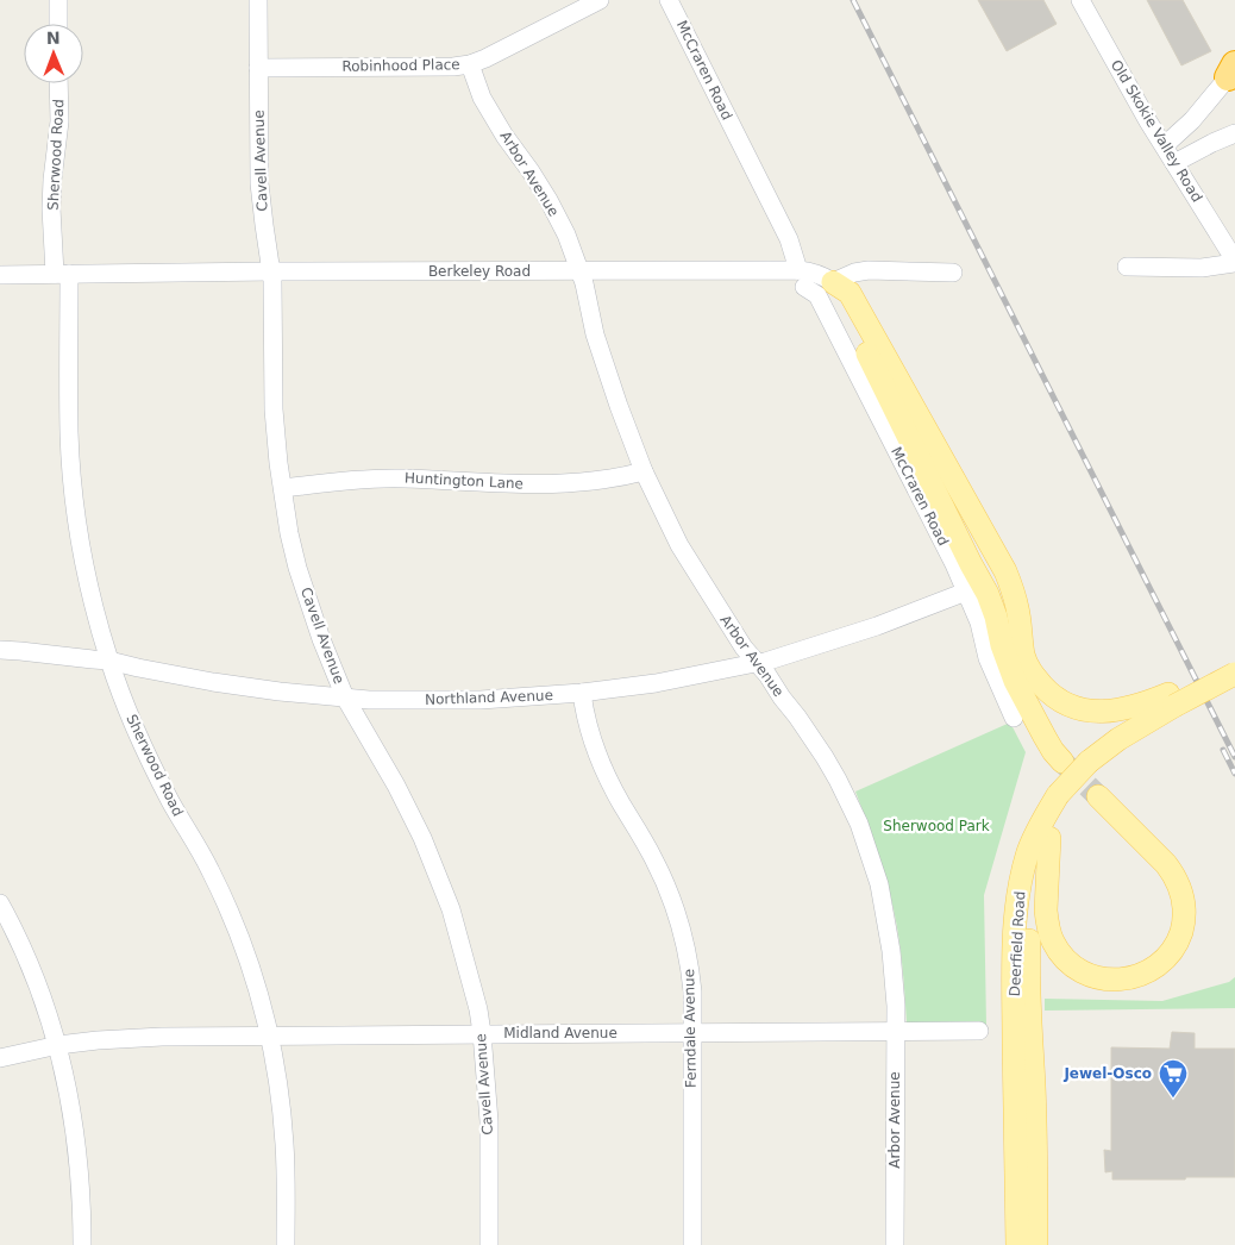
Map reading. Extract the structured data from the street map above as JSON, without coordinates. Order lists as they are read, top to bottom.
{
  "streets": {
    "main road": ["Deerfield Road"],
    "street": [
      "Robinhood Place",
      "McCraren Road",
      "Old Skokie Valley Road",
      "Sherwood Road",
      "Cavell Avenue",
      "Arbor Avenue",
      "Berkeley Road",
      "Huntington Lane",
      "Northland Avenue",
      "Ferndale Avenue",
      "Midland Avenue"
    ]
  },
  "crossings": [
    ["Robinhood Place", "Cavell Avenue"],
    ["Robinhood Place", "Arbor Avenue"],
    ["McCraren Road", "Berkeley Road"],
    ["McCraren Road", "Northland Avenue"],
    ["Sherwood Road", "Berkeley Road"],
    ["Sherwood Road", "Northland Avenue"],
    ["Sherwood Road", "Midland Avenue"],
    ["Cavell Avenue", "Berkeley Road"],
    ["Cavell Avenue", "Huntington Lane"],
    ["Cavell Avenue", "Northland Avenue"],
    ["Cavell Avenue", "Midland Avenue"],
    ["Arbor Avenue", "Berkeley Road"],
    ["Arbor Avenue", "Huntington Lane"],
    ["Arbor Avenue", "Northland Avenue"],
    ["Arbor Avenue", "Midland Avenue"],
    ["Northland Avenue", "Ferndale Avenue"],
    ["Ferndale Avenue", "Midland Avenue"]
  ],
  "parks": ["Sherwood Park"],
  "places": {
    "supermarket": ["Jewel-Osco"]
  },
  "north": "top"
}
